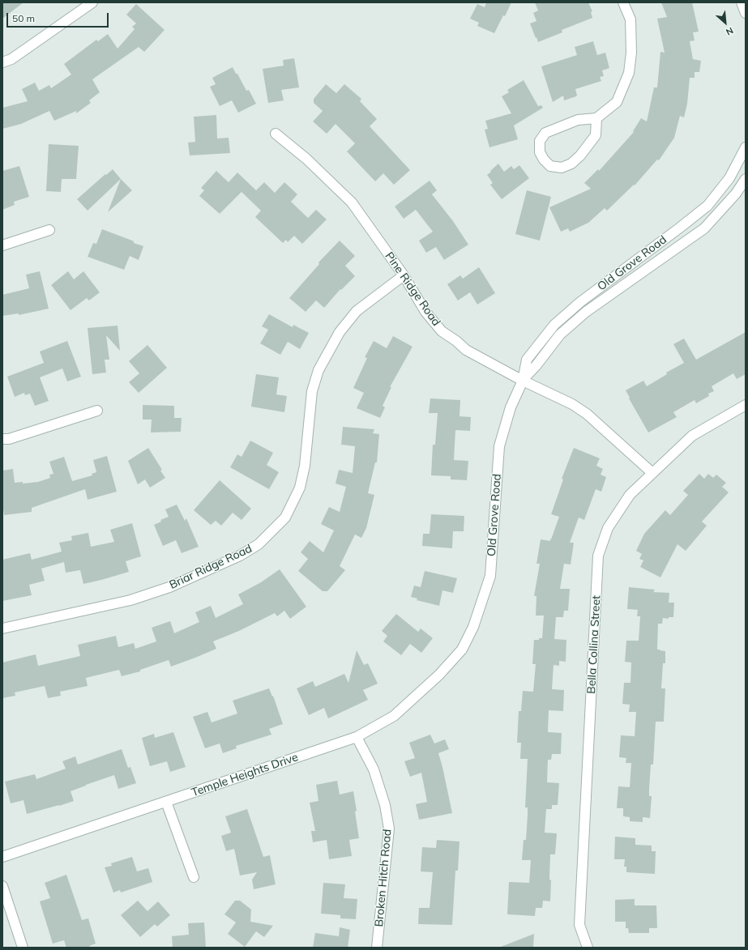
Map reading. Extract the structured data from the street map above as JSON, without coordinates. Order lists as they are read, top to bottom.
{
  "streets": {
    "street": [
      "Old Grove Road",
      "Pine Ridge Road",
      "Briar Ridge Road",
      "Bella Collina Street",
      "Temple Heights Drive",
      "Broken Hitch Road"
    ]
  },
  "crossings": [
    ["Old Grove Road", "Pine Ridge Road"],
    ["Old Grove Road", "Temple Heights Drive"],
    ["Pine Ridge Road", "Briar Ridge Road"],
    ["Pine Ridge Road", "Bella Collina Street"],
    ["Temple Heights Drive", "Broken Hitch Road"]
  ],
  "scale_bar": "50 m",
  "north": "bottom right"
}
